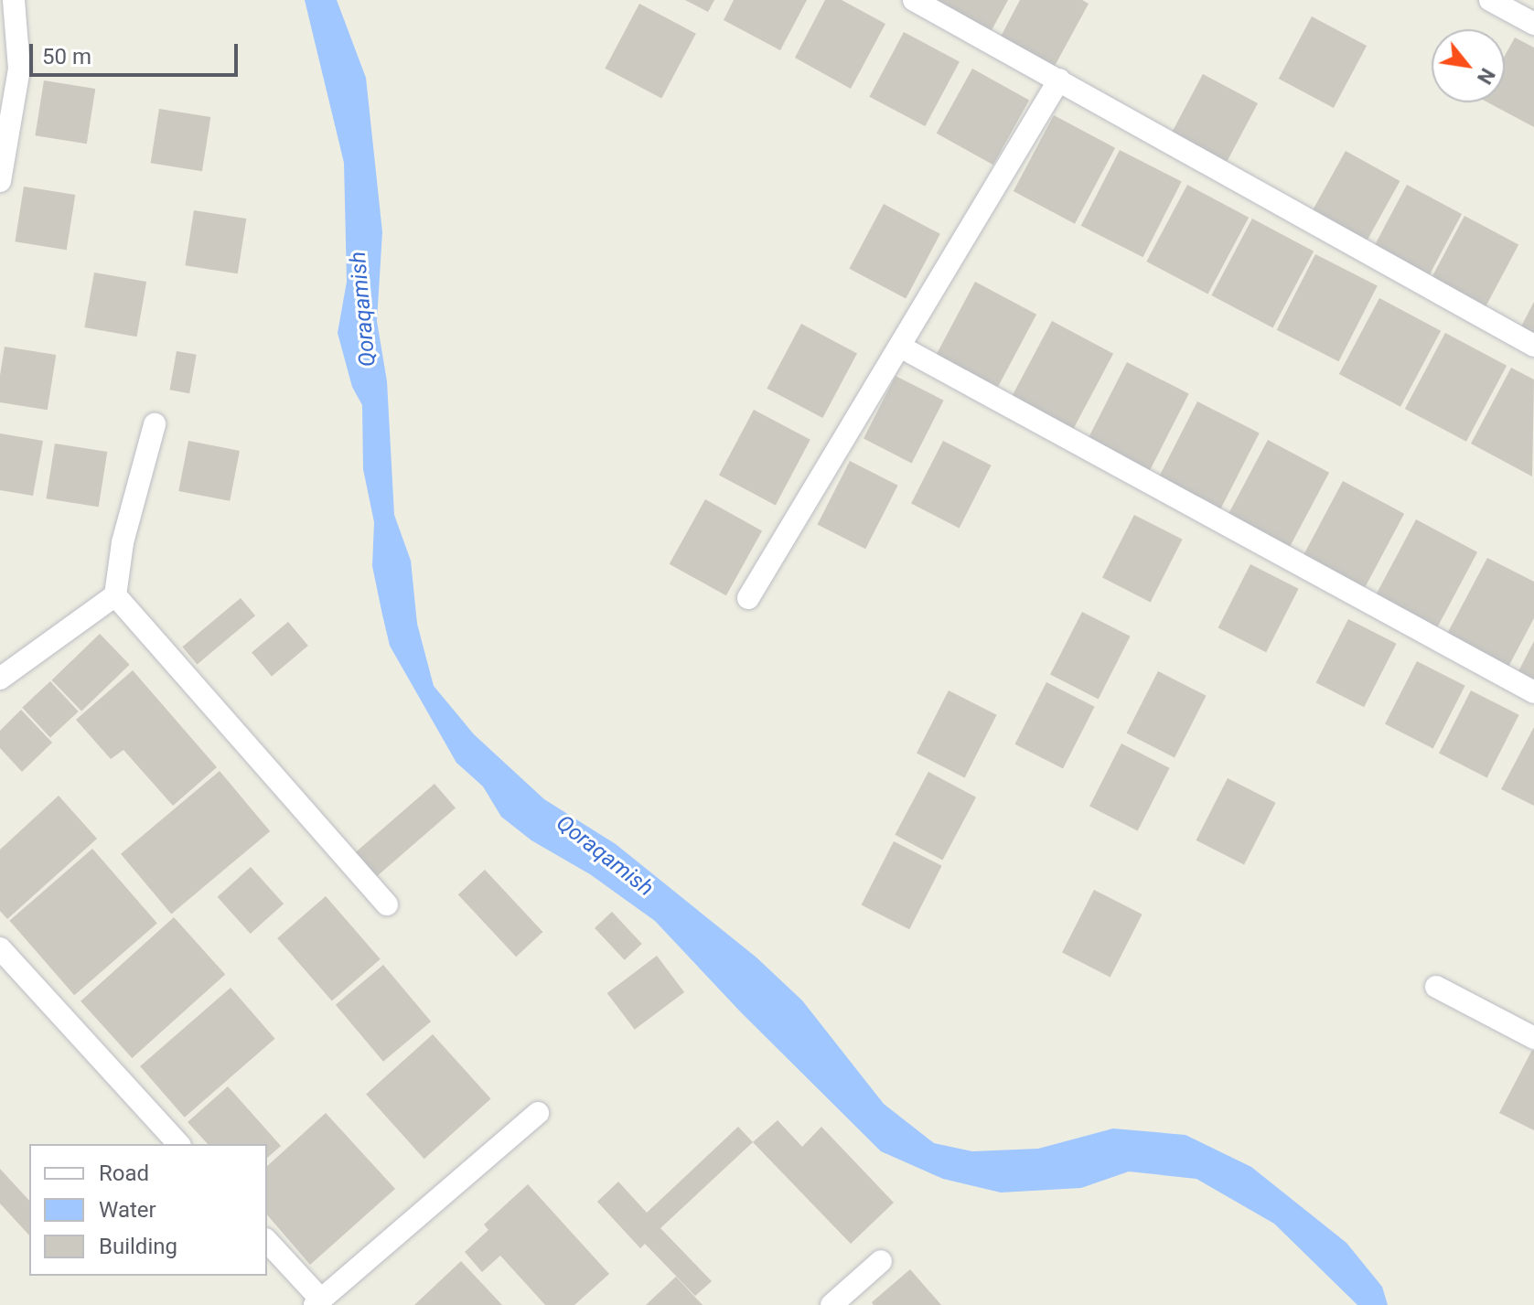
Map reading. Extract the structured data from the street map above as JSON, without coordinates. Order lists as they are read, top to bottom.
{
  "water": ["Qoraqamish"],
  "legend": ["Road", "Water", "Building"],
  "scale_bar": "50 m",
  "north": "bottom right"
}
